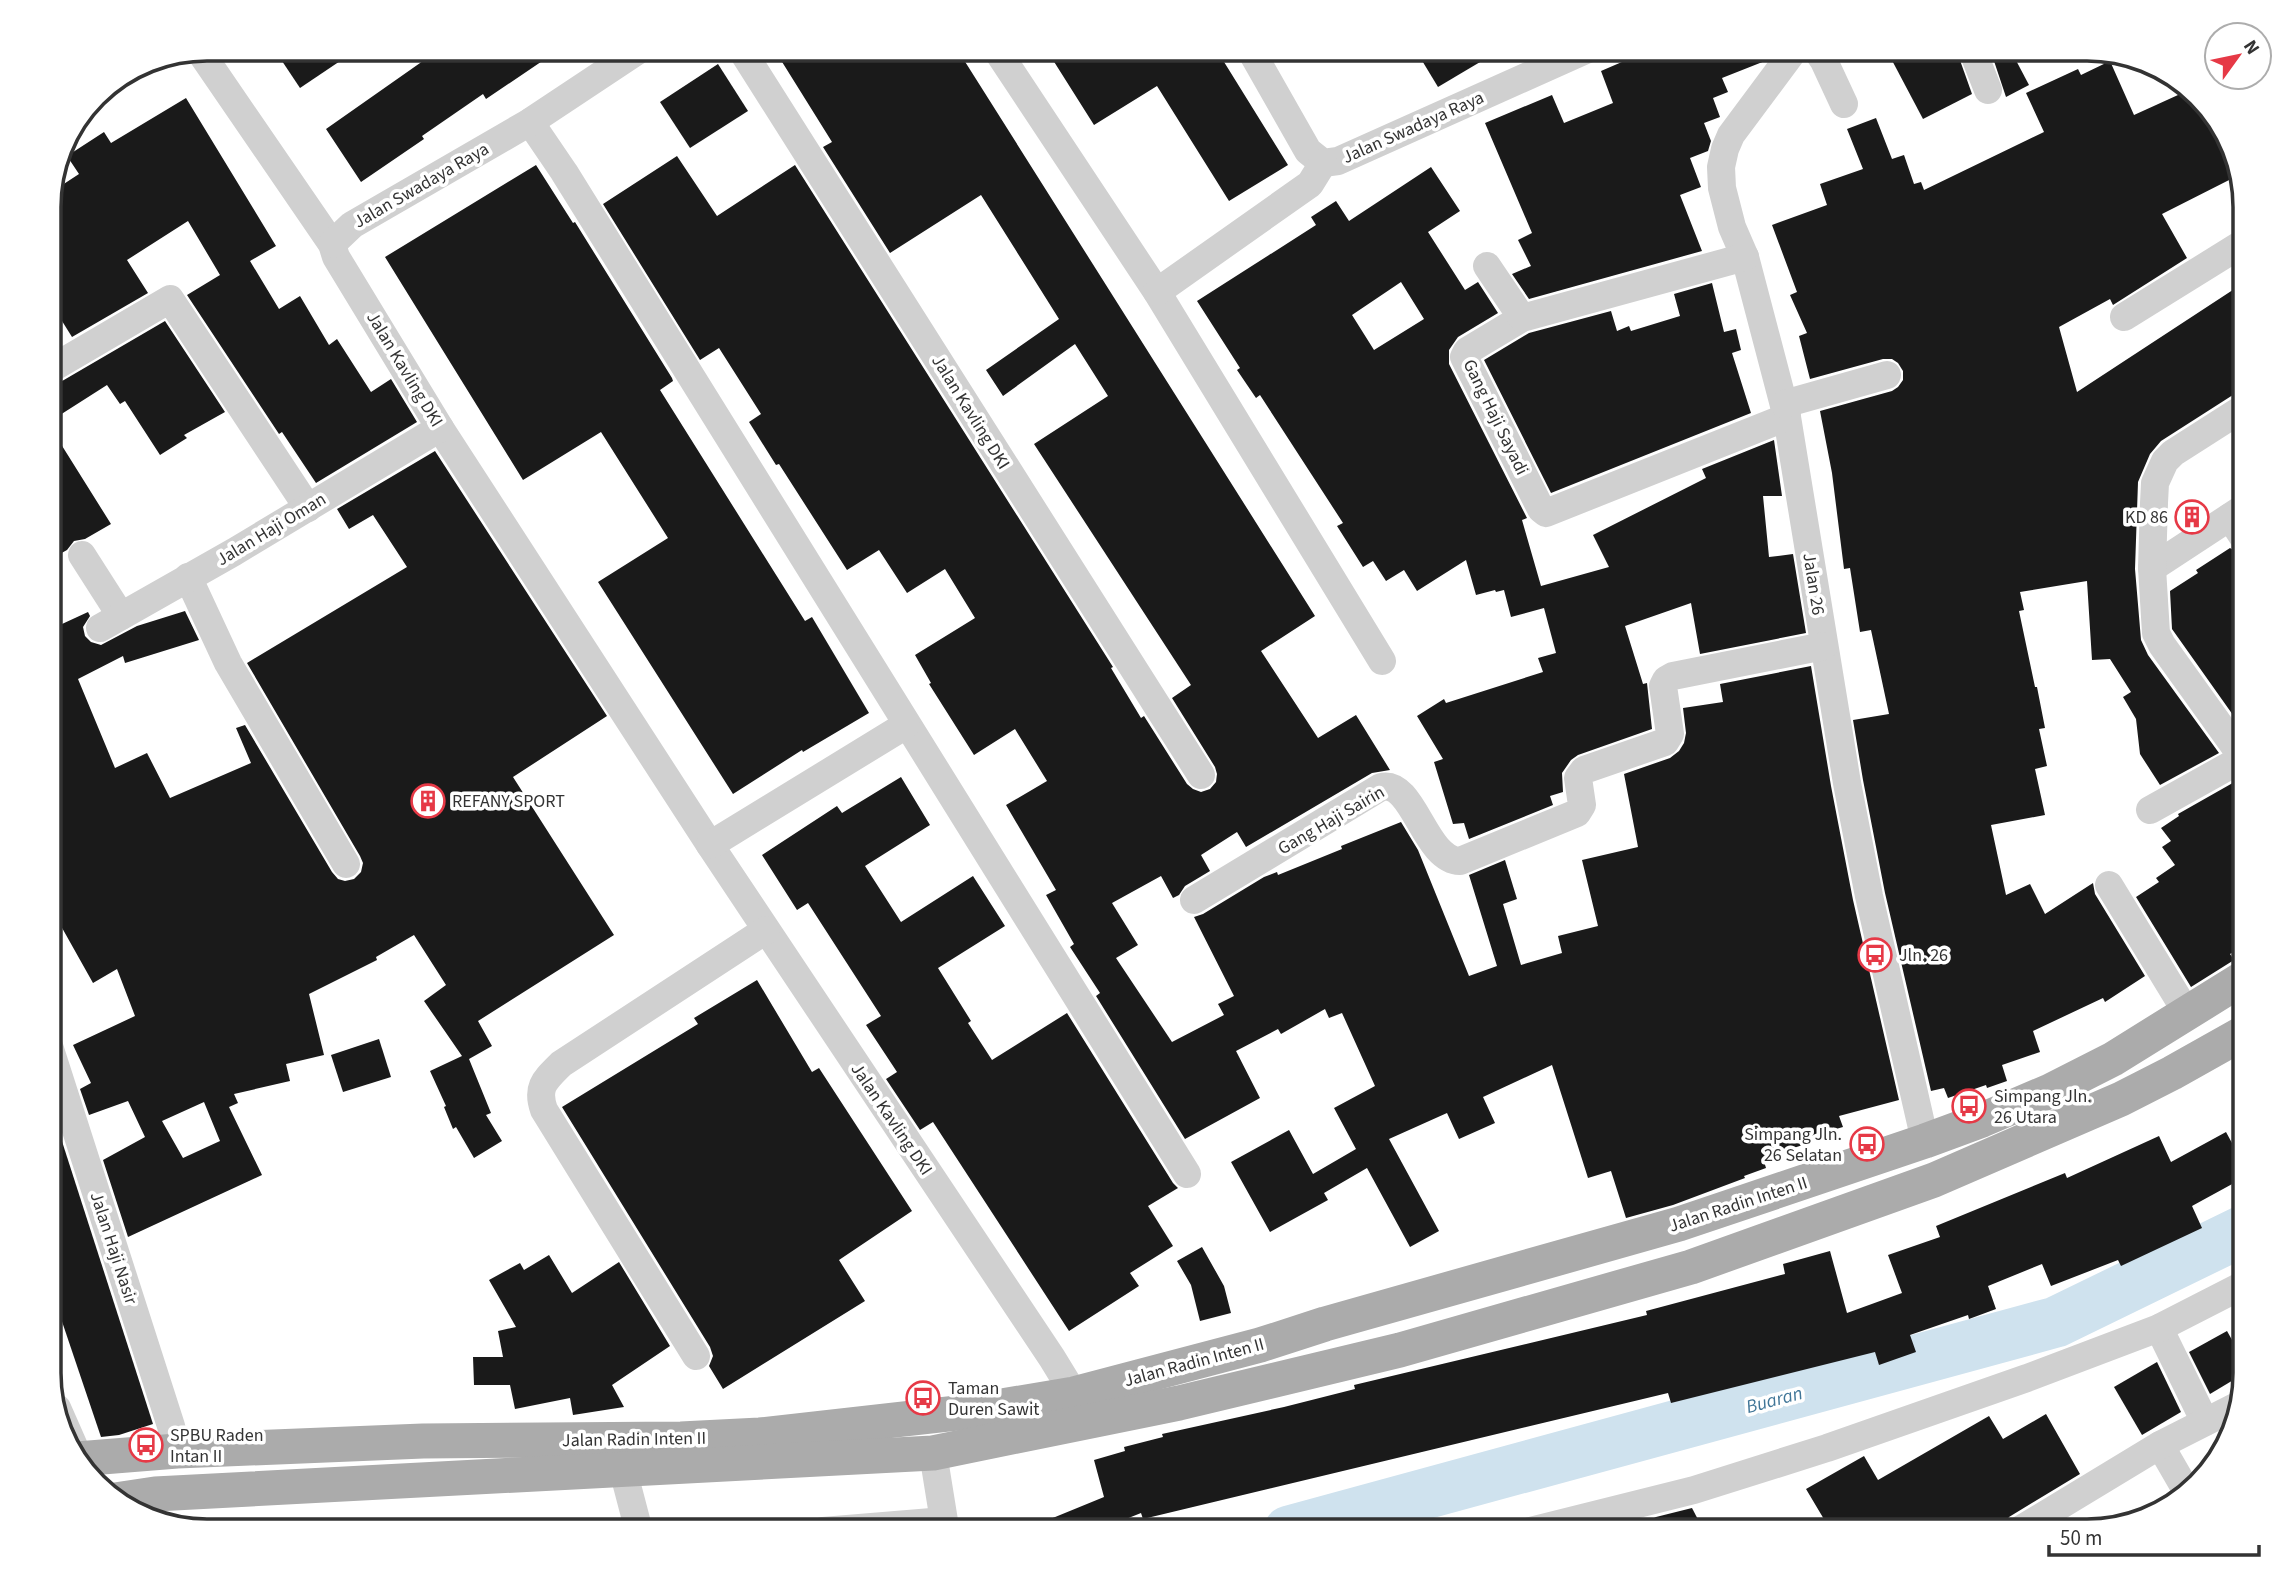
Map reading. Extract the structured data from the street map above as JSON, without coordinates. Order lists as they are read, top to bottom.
{
  "streets": {
    "main road": ["Jalan Radin Inten II"],
    "street": [
      "Jalan Swadaya Raya",
      "Jalan Kavling DKI",
      "Gang Haji Sayadi",
      "Jalan Haji Oman",
      "Jalan 26",
      "Gang Haji Sairin",
      "Jalan Haji Nasir"
    ]
  },
  "crossings": [
    ["Jalan Swadaya Raya", "Jalan Kavling DKI"],
    ["Jalan Kavling DKI", "Jalan Haji Oman"],
    ["Jalan Kavling DKI", "Jalan Radin Inten II"],
    ["Gang Haji Sayadi", "Jalan 26"],
    ["Jalan 26", "Gang Haji Sairin"],
    ["Jalan 26", "Jalan Radin Inten II"],
    ["Jalan Radin Inten II", "Jalan Haji Nasir"]
  ],
  "water": ["Buaran"],
  "places": {
    "building": ["KD 86", "REFANY SPORT"],
    "bus stop": [
      "Jln. 26",
      "Simpang Jln. 26 Utara",
      "Simpang Jln. 26 Selatan",
      "Taman Duren Sawit",
      "SPBU Raden Intan II"
    ]
  },
  "scale_bar": "50 m",
  "north": "top right"
}
